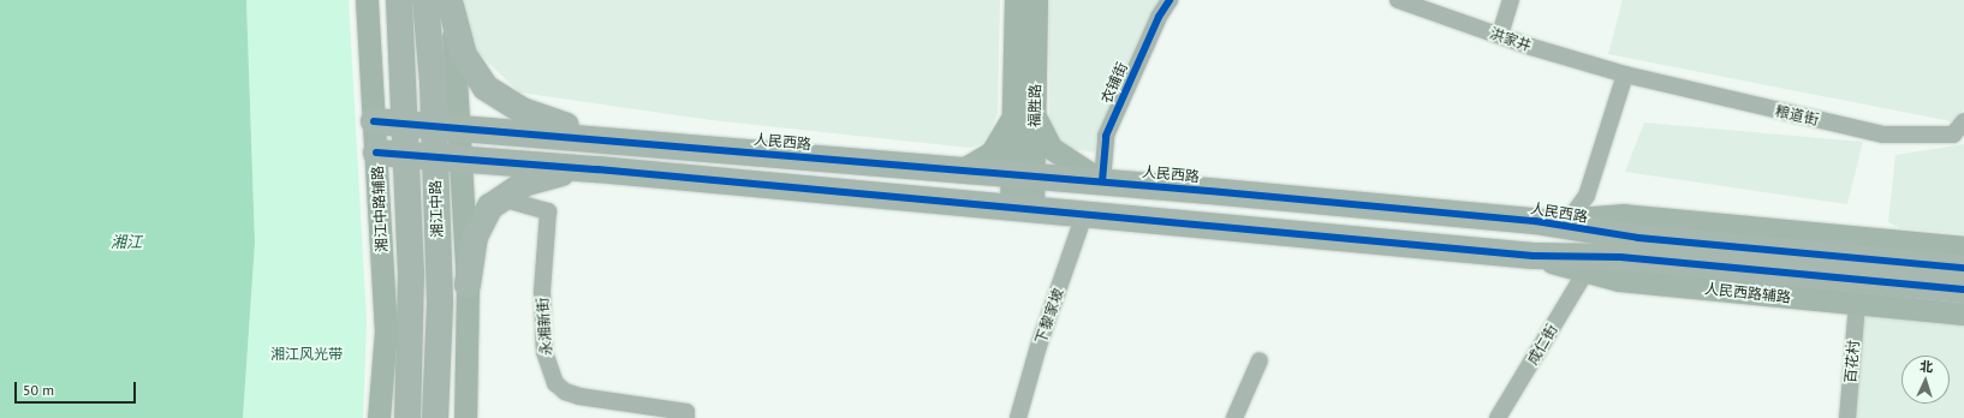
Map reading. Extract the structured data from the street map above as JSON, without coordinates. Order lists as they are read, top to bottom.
{
  "streets": {
    "main road": ["人民西路", "湘江中路"],
    "street": [
      "洪家井",
      "衣铺街",
      "福胜路",
      "粮道街",
      "湘江中路辅路",
      "人民西路辅路",
      "下黎家坡",
      "永湘新街",
      "成仁街",
      "百花村"
    ]
  },
  "crossings": [
    ["洪家井", "粮道街"],
    ["衣铺街", "人民西路"],
    ["福胜路", "人民西路"],
    ["人民西路", "湘江中路辅路"],
    ["人民西路", "湘江中路"],
    ["人民西路辅路", "成仁街"],
    ["人民西路辅路", "百花村"]
  ],
  "water": ["湘江"],
  "parks": ["湘江风光带"],
  "scale_bar": "50 m",
  "north": "top"
}
